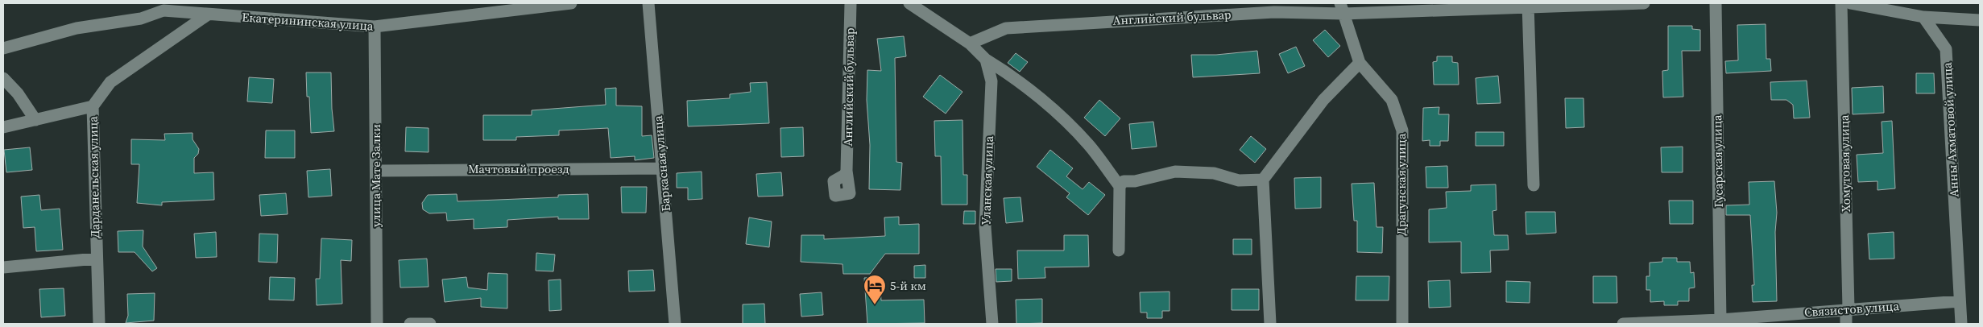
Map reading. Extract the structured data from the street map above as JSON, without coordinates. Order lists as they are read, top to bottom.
{
  "streets": {
    "street": [
      "Английский бульвар",
      "Екатерининская улица",
      "Анны Ахматовой улица",
      "Гусарская улица",
      "Баркасная улица",
      "Хомутовая улица",
      "Мачтовый проезд",
      "улица Мате Залки",
      "Дарданельская улица",
      "Уланская улица",
      "Драгунская улица",
      "Связистов улица"
    ]
  },
  "crossings": [
    ["Английский бульвар", "Драгунская улица"],
    ["Екатерининская улица", "улица Мате Залки"],
    ["Екатерининская улица", "Дарданельская улица"],
    ["Анны Ахматовой улица", "Связистов улица"],
    ["Гусарская улица", "Связистов улица"],
    ["Баркасная улица", "Мачтовый проезд"],
    ["Хомутовая улица", "Связистов улица"],
    ["Мачтовый проезд", "улица Мате Залки"]
  ],
  "places": {
    "hotel": ["5-й км"]
  }
}
